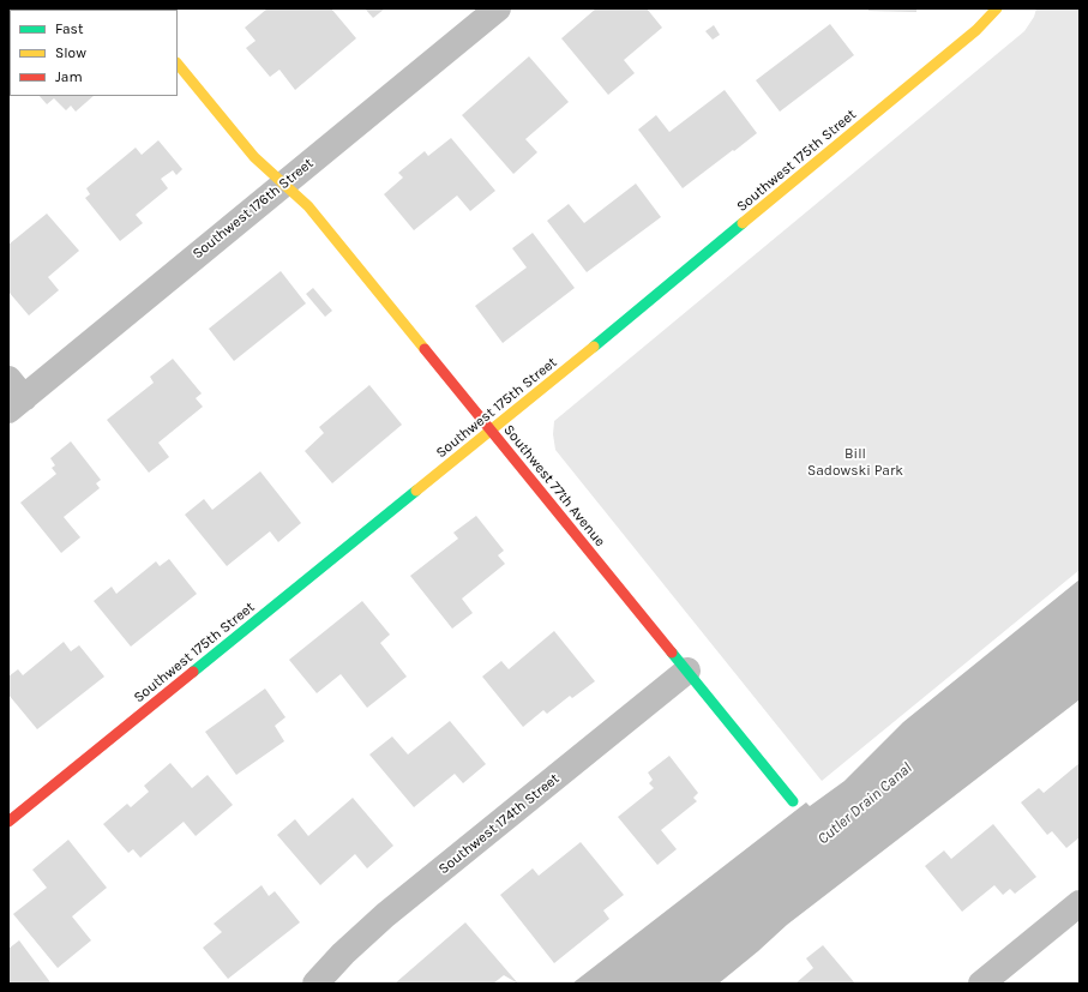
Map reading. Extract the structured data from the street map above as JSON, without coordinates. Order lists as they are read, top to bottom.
{
  "streets": {
    "street": [
      "Southwest 175th Street",
      "Southwest 176th Street",
      "Southwest 77th Avenue",
      "Southwest 174th Street"
    ]
  },
  "crossings": [
    ["Southwest 175th Street", "Southwest 77th Avenue"],
    ["Southwest 176th Street", "Southwest 77th Avenue"],
    ["Southwest 77th Avenue", "Southwest 174th Street"]
  ],
  "water": ["Cutler Drain Canal"],
  "parks": ["Bill Sadowski Park"],
  "legend": ["Fast", "Slow", "Jam"]
}
